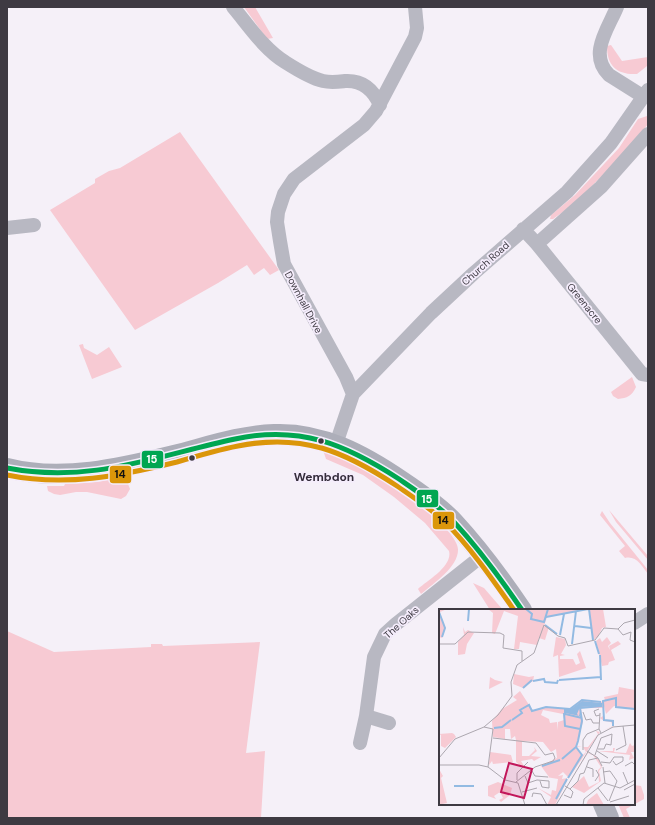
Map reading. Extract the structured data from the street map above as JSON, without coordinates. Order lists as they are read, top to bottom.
{
  "streets": {
    "street": [
      "Church Road",
      "Downhall Drive",
      "Greenacre",
      "The Oaks"
    ]
  },
  "crossings": [
    ["Church Road", "Downhall Drive"],
    ["Church Road", "Greenacre"]
  ],
  "districts": ["Wembdon"],
  "lines": ["transit line 15", "transit line 14"]
}
